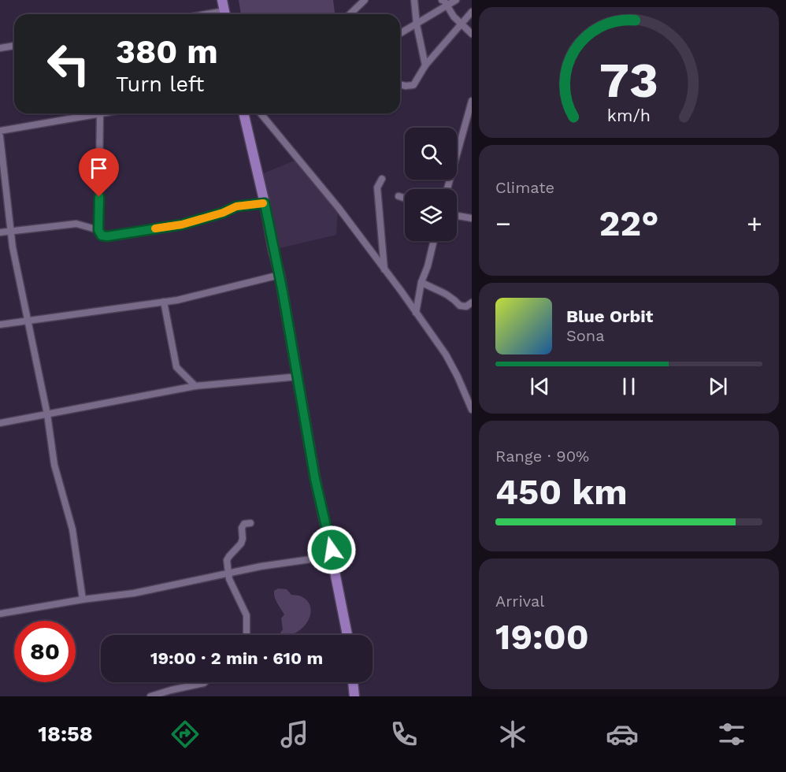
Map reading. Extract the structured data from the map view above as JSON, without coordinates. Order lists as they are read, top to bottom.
{
  "page": {
    "turn": ["380 m", "Turn left"],
    "tile": [
      "Climate",
      ["Range · 90%", "450 km"],
      ["Arrival", "19:00"]
    ],
    "heat": ["−", "22°", "+"],
    "song": ["Blue Orbit", "Sona"],
    "limit": "80",
    "trip": "19:00 · 2 min · 610 m",
    "tabs": "18:58",
    "gauge": ["73", "km/h"]
  }
}
